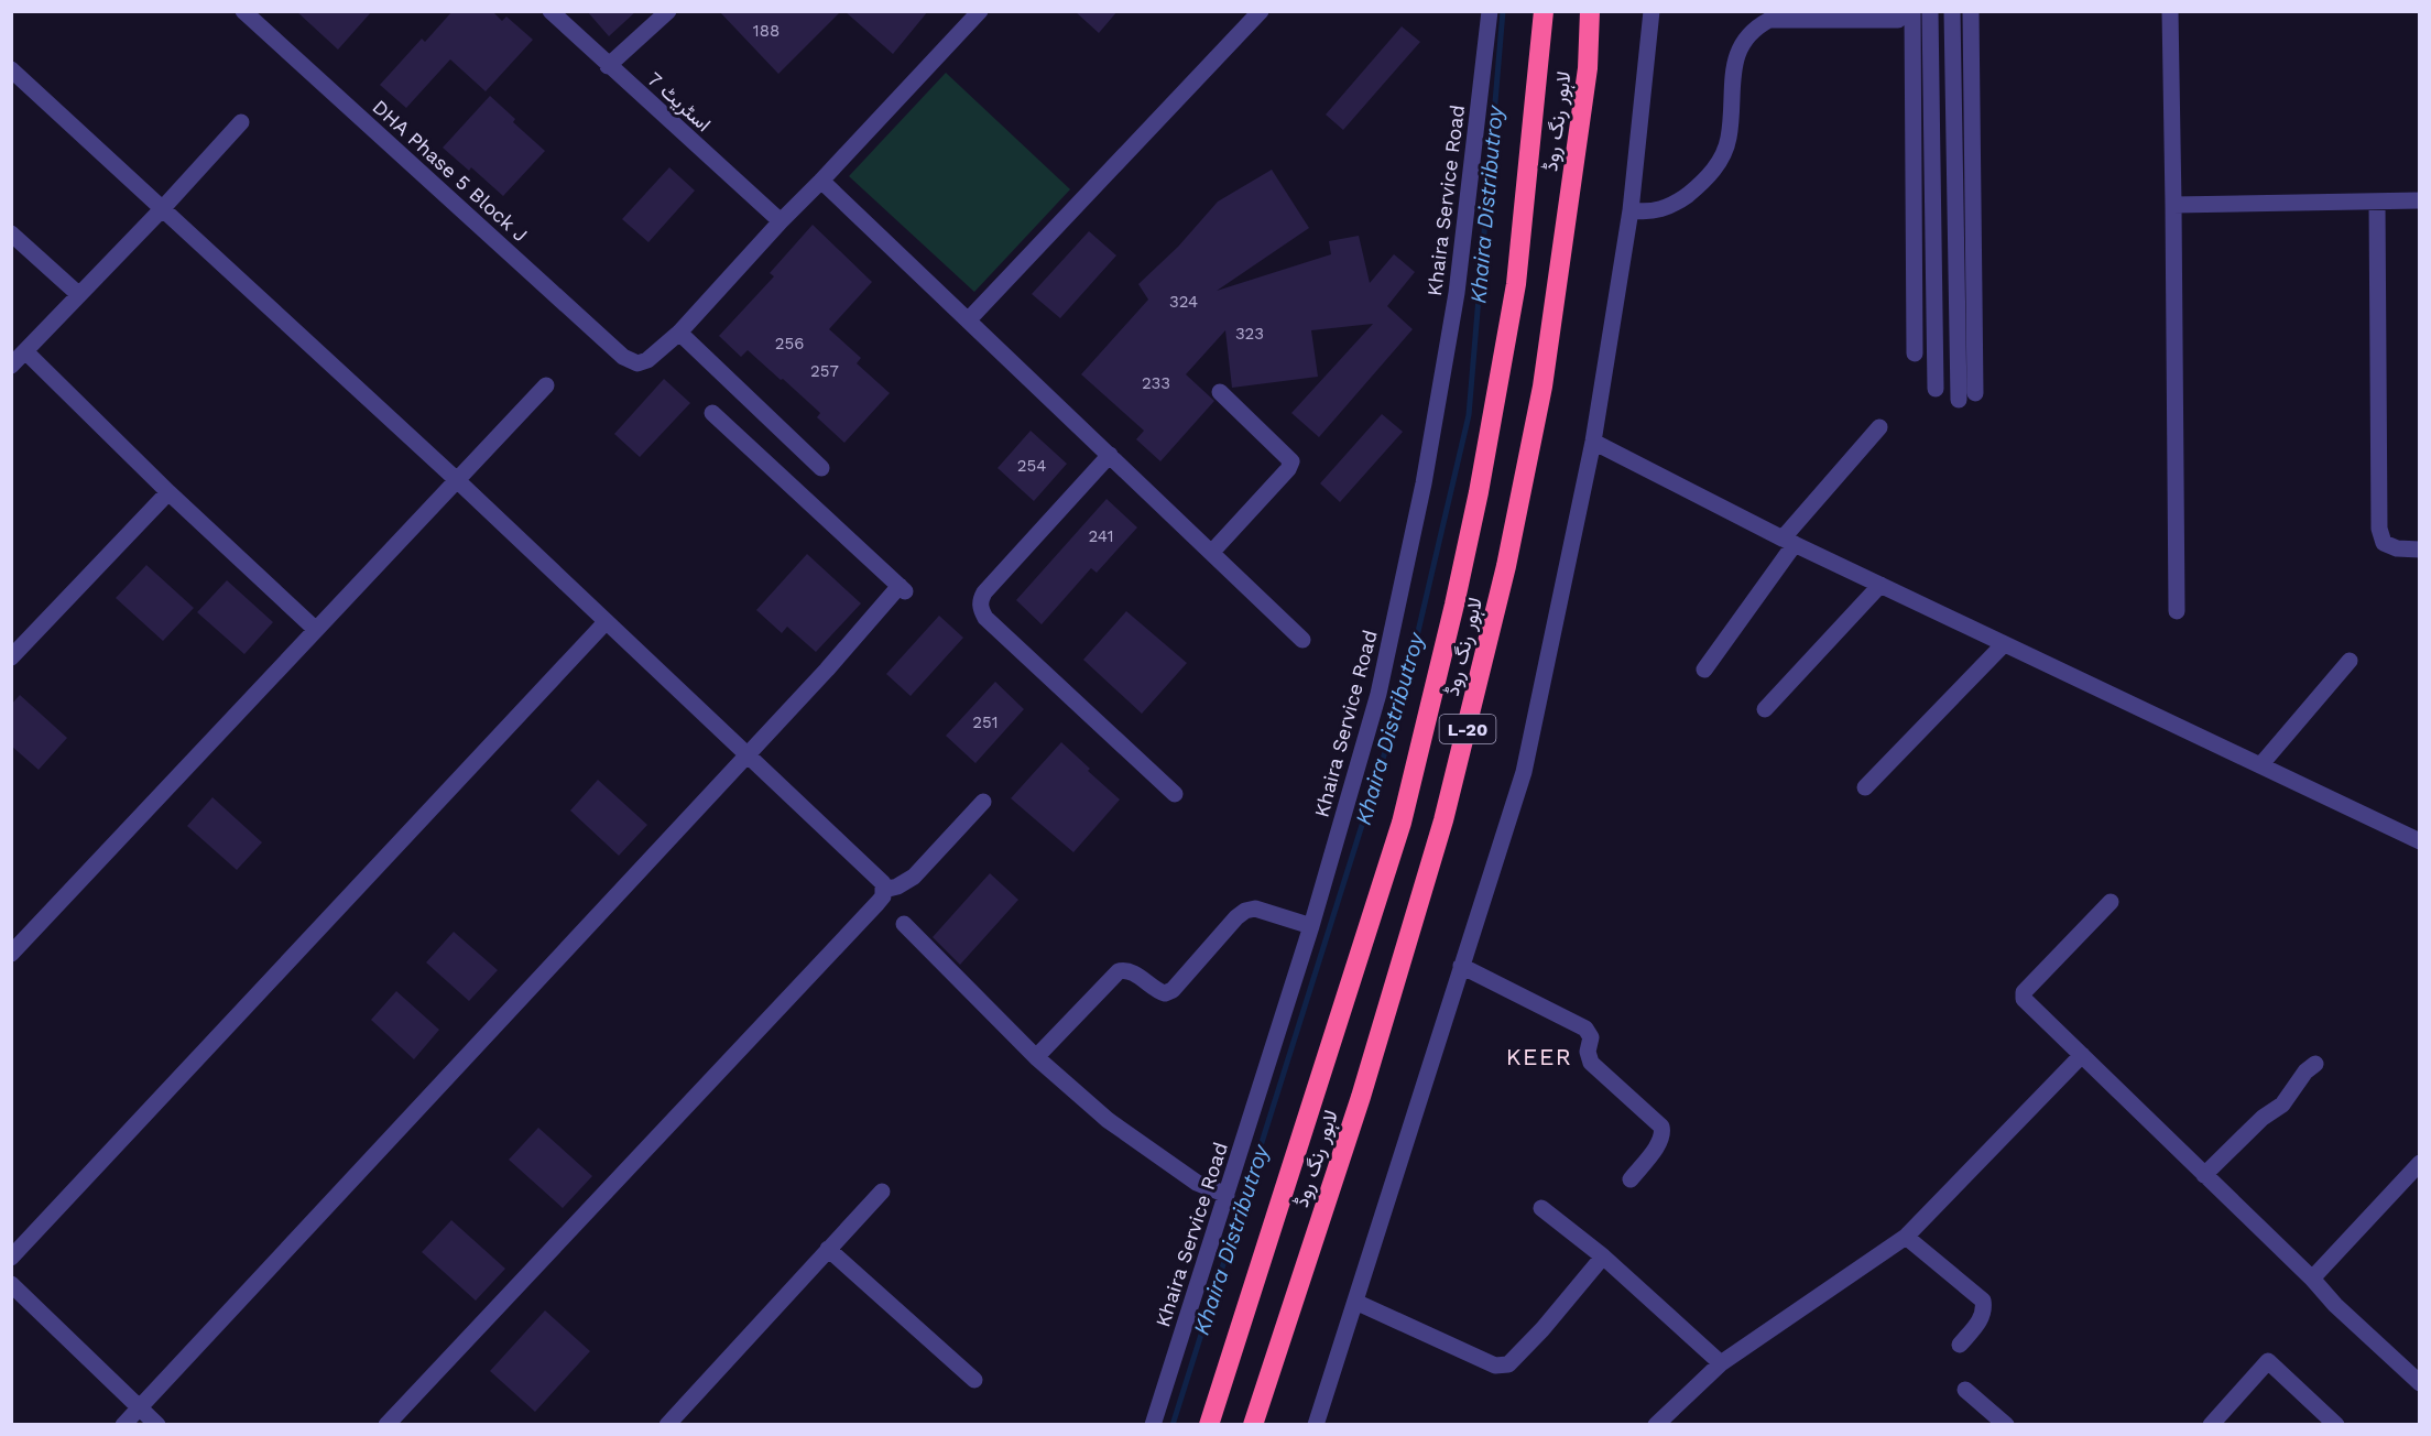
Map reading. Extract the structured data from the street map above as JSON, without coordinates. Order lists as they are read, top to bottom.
{
  "streets": {
    "highway": ["لاہور رنگ روڈ", "L-20"],
    "street": ["اسٹریٹ 7", "DHA Phase 5 Block J", "Khaira Service Road"]
  },
  "districts": ["KEER"],
  "water": ["Khaira Distributroy"],
  "house_numbers": [
    "188",
    "324",
    "323",
    "256",
    "257",
    "233",
    "254",
    "241",
    "251"
  ]
}
